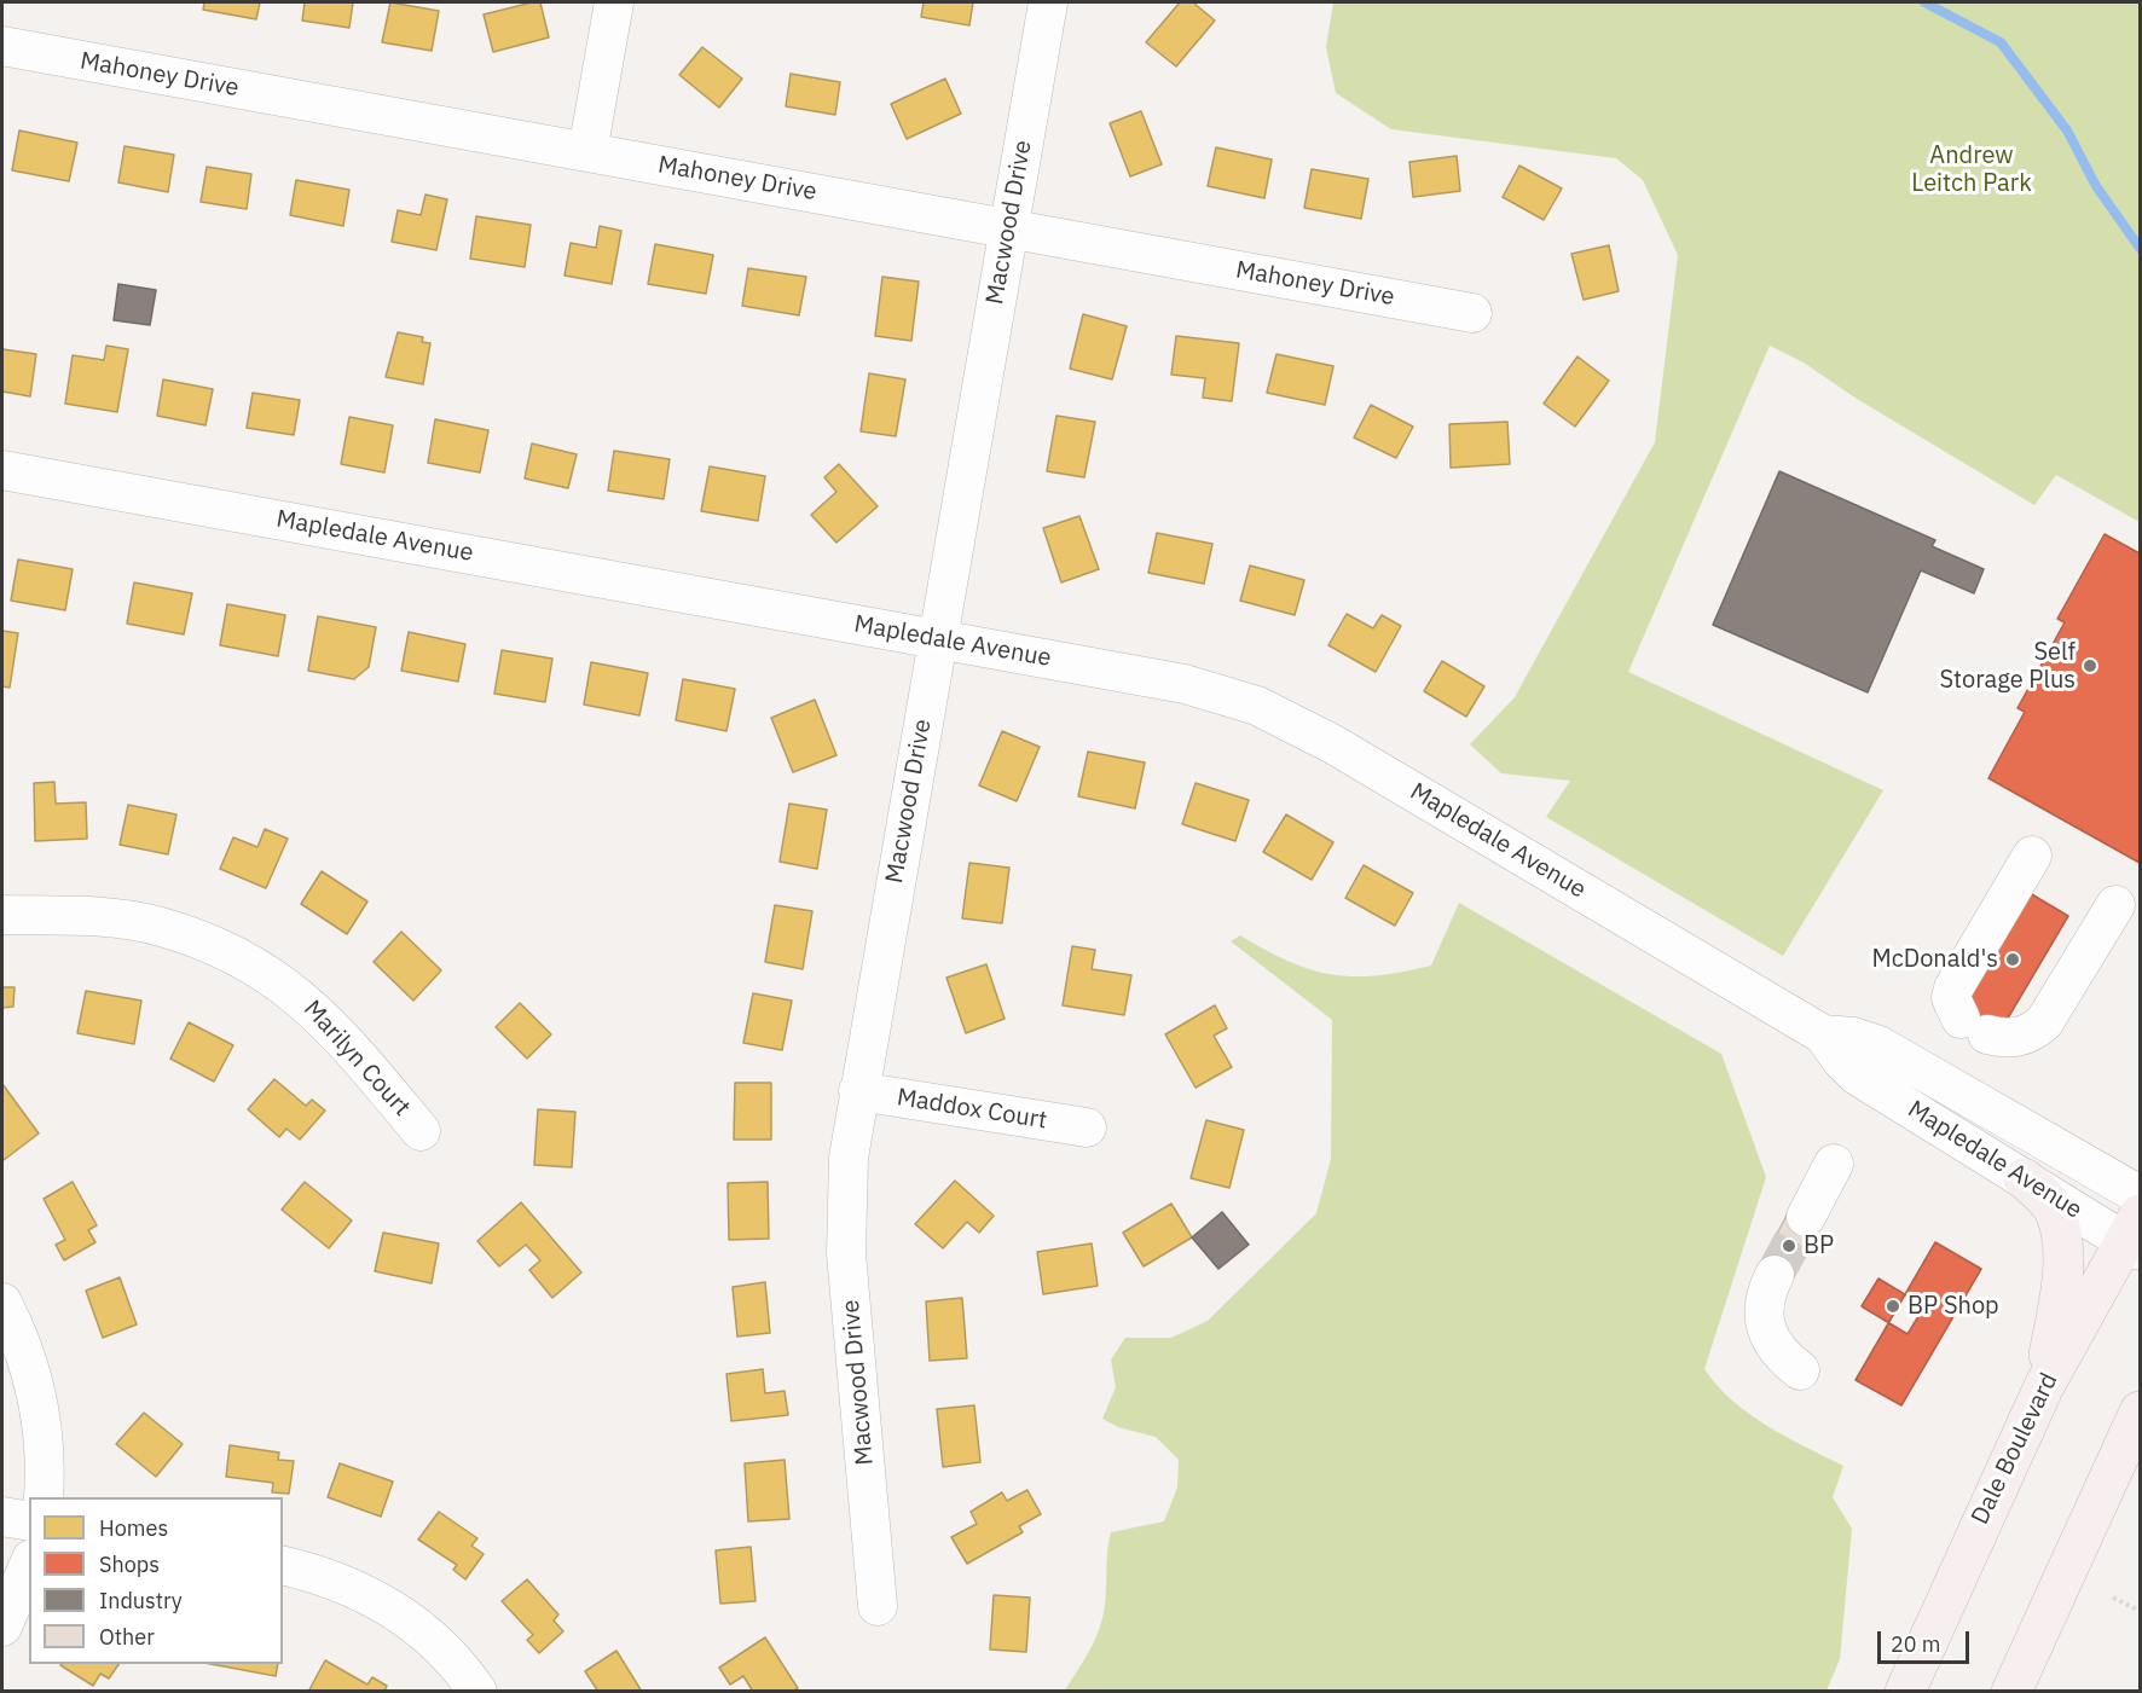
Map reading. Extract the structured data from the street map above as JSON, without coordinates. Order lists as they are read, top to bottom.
{
  "streets": {
    "main road": ["Dale Boulevard"],
    "street": [
      "Mahoney Drive",
      "Macwood Drive",
      "Mapledale Avenue",
      "Marilyn Court",
      "Maddox Court"
    ]
  },
  "crossings": [
    ["Mahoney Drive", "Macwood Drive"],
    ["Macwood Drive", "Mapledale Avenue"],
    ["Macwood Drive", "Maddox Court"],
    ["Mapledale Avenue", "Dale Boulevard"]
  ],
  "parks": ["Andrew Leitch Park"],
  "places": [
    "Self Storage Plus",
    "McDonald's",
    "BP",
    "BP Shop"
  ],
  "legend": [
    "Homes",
    "Shops",
    "Industry",
    "Other"
  ],
  "scale_bar": "20 m"
}
